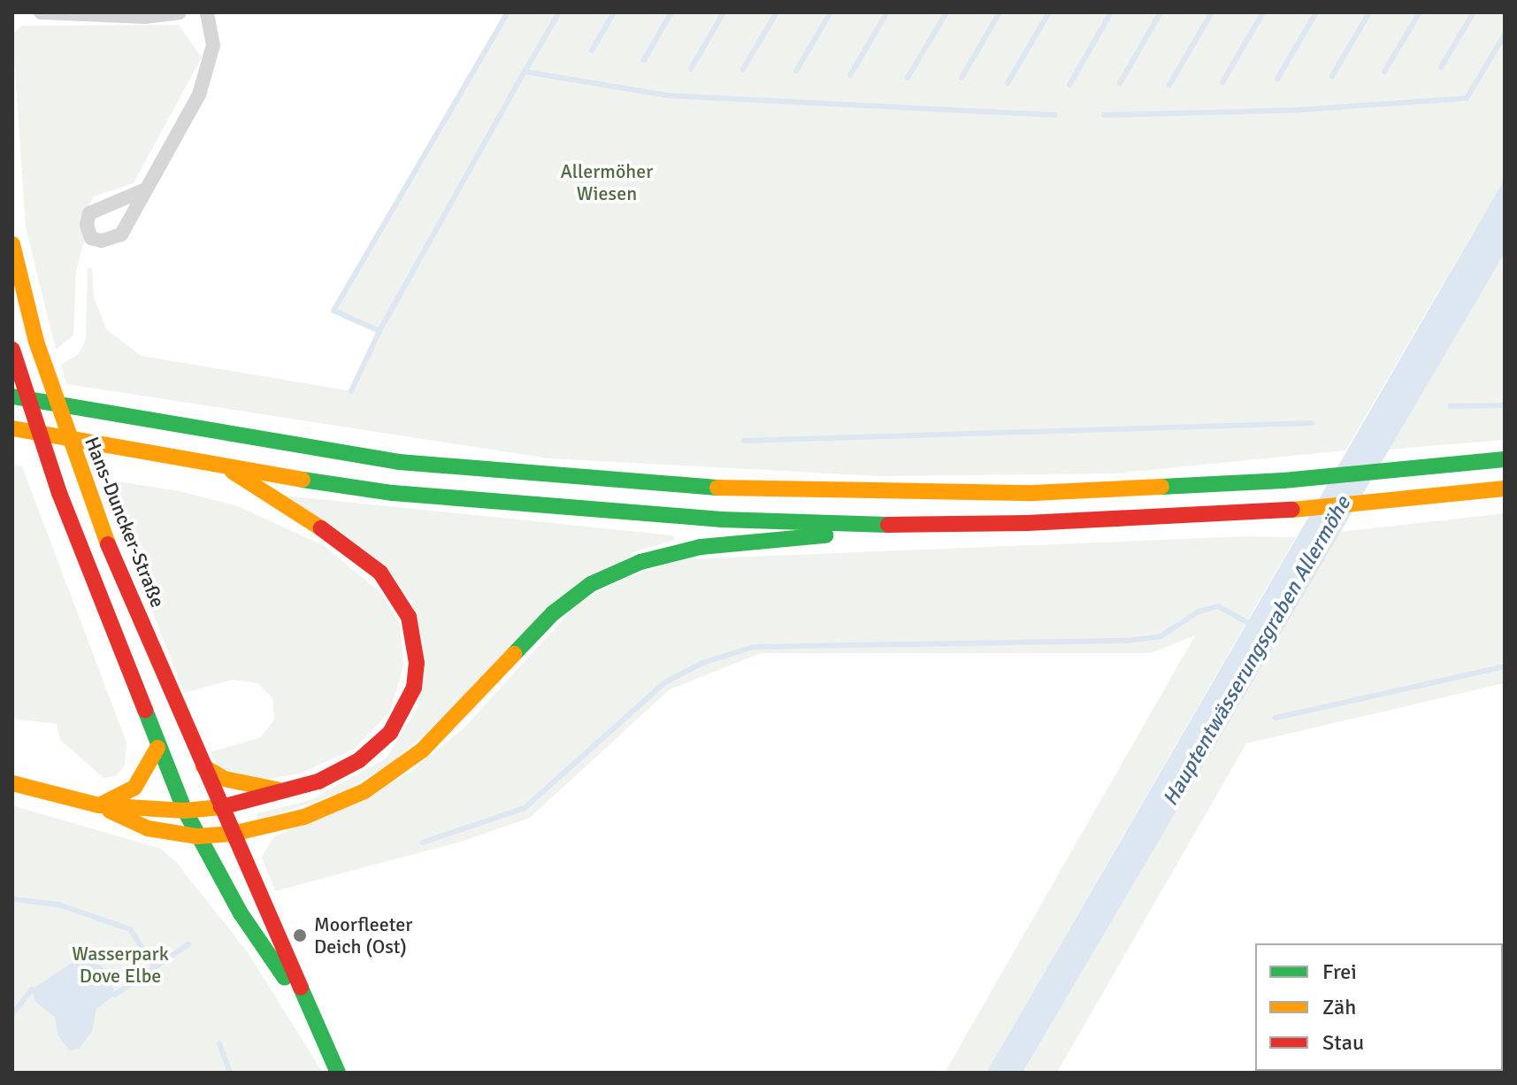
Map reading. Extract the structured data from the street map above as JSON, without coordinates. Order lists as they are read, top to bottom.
{
  "streets": {
    "main road": ["Hans-Duncker-Straße"]
  },
  "water": ["Hauptentwässerungsgraben Allermöhe"],
  "parks": ["Allermöher Wiesen", "Wasserpark Dove Elbe"],
  "places": ["Moorfleeter Deich (Ost)"],
  "legend": ["Frei", "Zäh", "Stau"]
}
